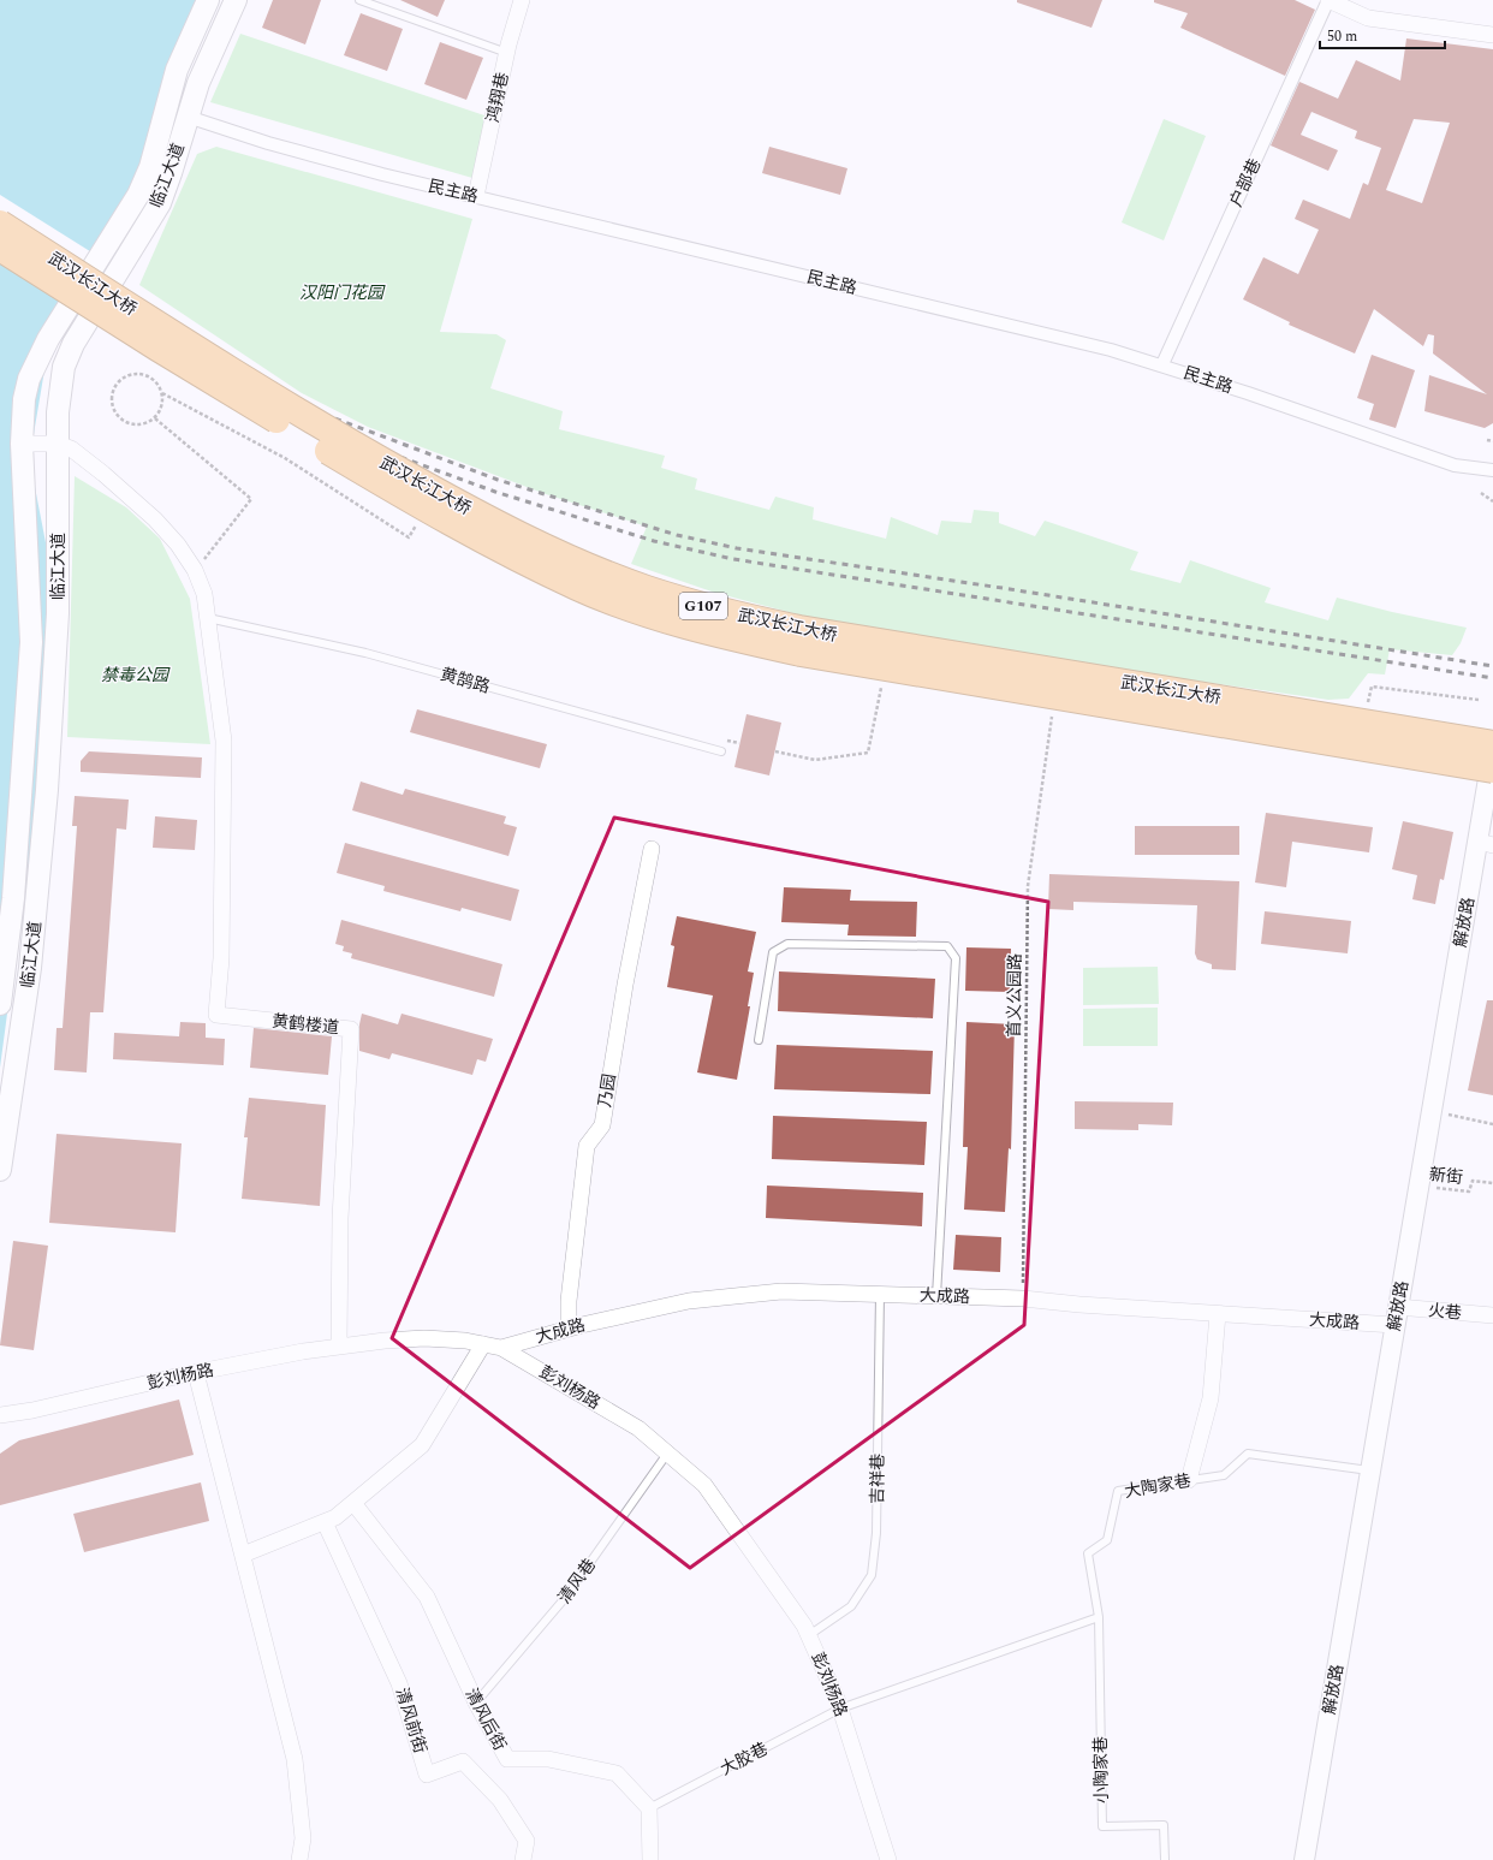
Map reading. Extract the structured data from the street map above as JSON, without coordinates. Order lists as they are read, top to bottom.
{
  "streets": {
    "highway": ["武汉长江大桥", "G107"],
    "main road": ["临江大道"],
    "street": [
      "鸿翔巷",
      "户部巷",
      "民主路",
      "解放路",
      "黄鹤楼道",
      "乃园",
      "大成路",
      "火巷",
      "彭刘杨路",
      "清风后街",
      "清风前街"
    ],
    "lane": [
      "黄鹄路",
      "吉祥巷",
      "大陶家巷",
      "清风巷",
      "大胶巷",
      "小陶家巷"
    ],
    "path": ["首义公园路", "新街"]
  },
  "crossings": [
    ["鸿翔巷", "民主路"],
    ["临江大道", "民主路"],
    ["户部巷", "民主路"],
    ["武汉长江大桥", "首义公园路"],
    ["黄鹄路", "黄鹤楼道"],
    ["解放路", "新街"],
    ["解放路", "大成路"],
    ["解放路", "火巷"],
    ["解放路", "大陶家巷"],
    ["首义公园路", "大成路"],
    ["黄鹤楼道", "彭刘杨路"],
    ["乃园", "大成路"],
    ["大成路", "火巷"],
    ["大成路", "彭刘杨路"],
    ["大成路", "吉祥巷"],
    ["彭刘杨路", "吉祥巷"],
    ["彭刘杨路", "清风巷"],
    ["彭刘杨路", "大胶巷"],
    ["大陶家巷", "小陶家巷"],
    ["清风巷", "清风后街"],
    ["清风后街", "大胶巷"]
  ],
  "parks": ["汉阳门花园", "禁毒公园"],
  "scale_bar": "50 m"
}
